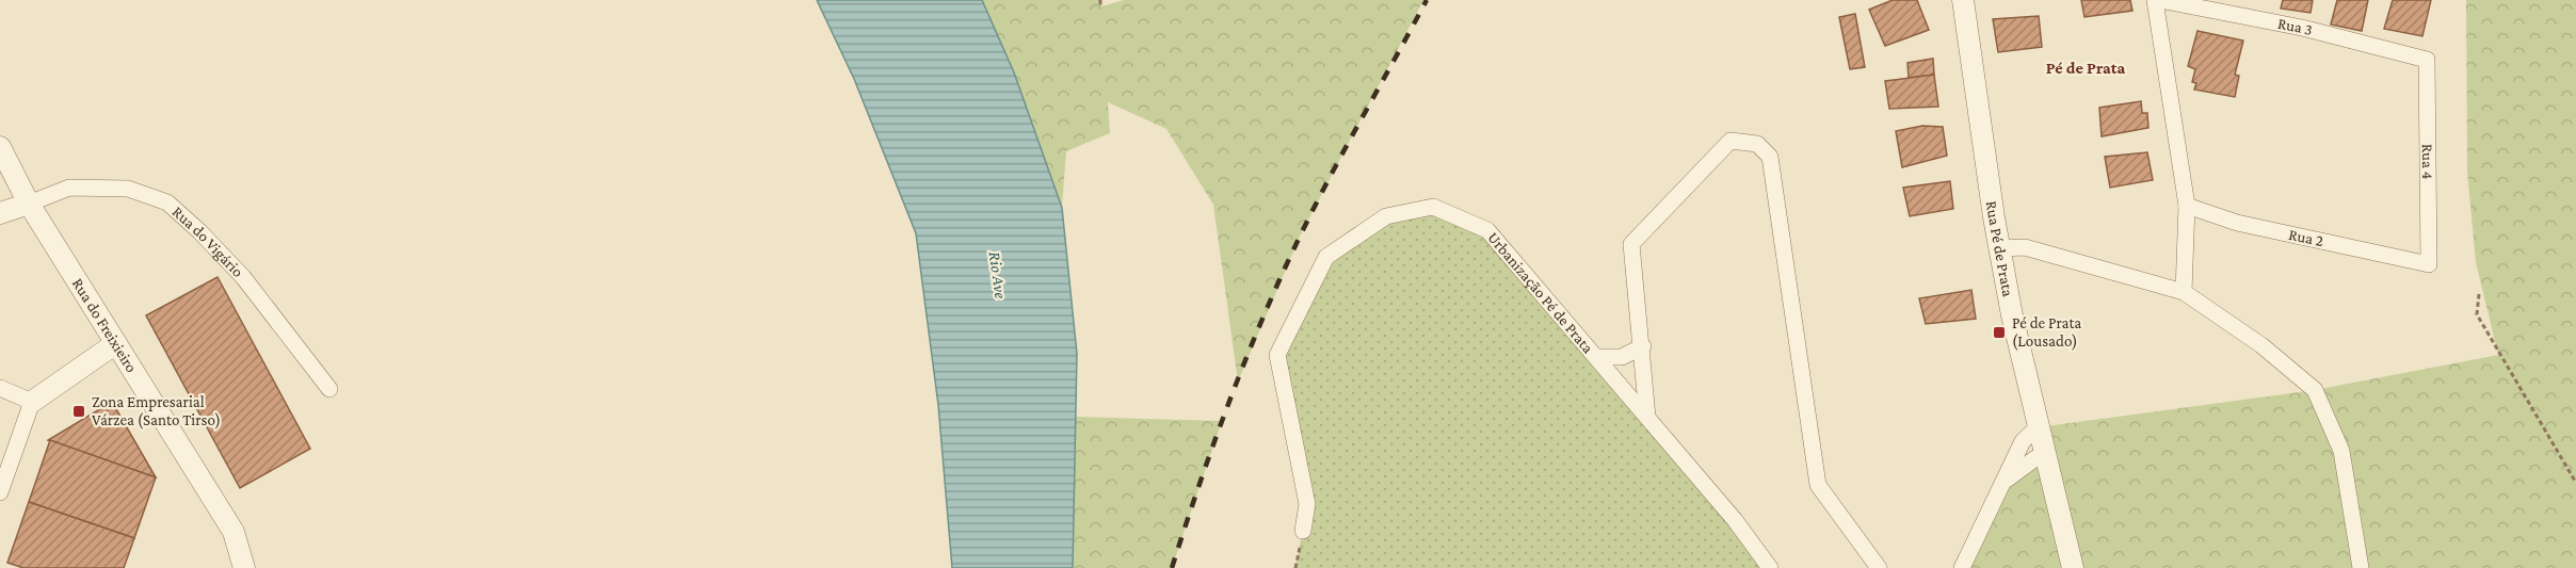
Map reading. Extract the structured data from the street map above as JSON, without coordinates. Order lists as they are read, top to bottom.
{
  "streets": {
    "street": [
      "Rua 3",
      "Rua 4",
      "Rua 2",
      "Rua do Vigário",
      "Rua Pé de Prata",
      "Urbanização Pé de Prata",
      "Rua do Freixieiro"
    ]
  },
  "crossings": [
    ["Rua 3", "Rua 4"],
    ["Rua 4", "Rua 2"],
    ["Rua do Vigário", "Rua do Freixieiro"]
  ],
  "districts": ["Pé de Prata"],
  "water": ["Rio Ave"],
  "places": {
    "transit": ["Pé de Prata (Lousado)", "Zona Empresarial Várzea (Santo Tirso)"]
  }
}
